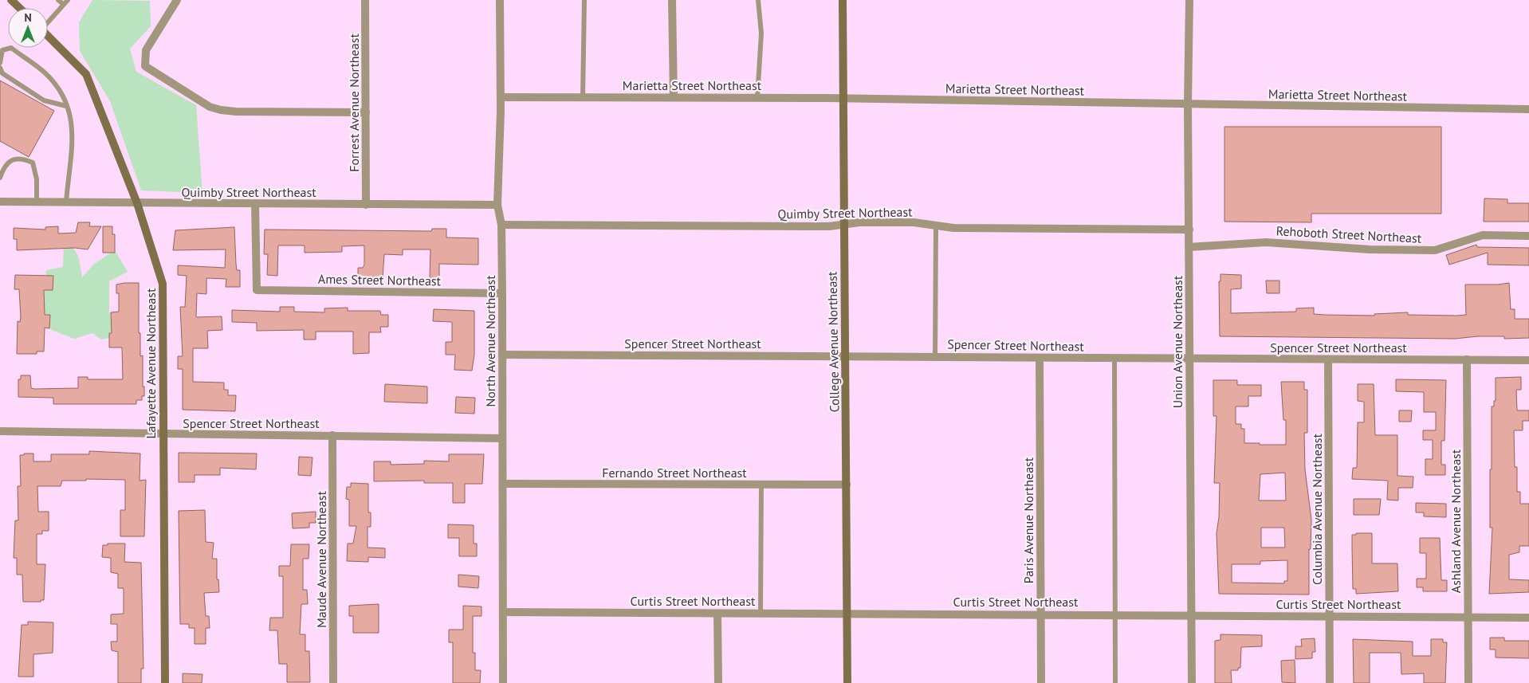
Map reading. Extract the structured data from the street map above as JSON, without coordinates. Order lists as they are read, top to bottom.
{
  "streets": {
    "street": [
      "Marietta Street Northeast",
      "Forrest Avenue Northeast",
      "Quimby Street Northeast",
      "Rehoboth Street Northeast",
      "Ames Street Northeast",
      "North Avenue Northeast",
      "College Avenue Northeast",
      "Union Avenue Northeast",
      "Spencer Street Northeast",
      "Lafayette Avenue Northeast",
      "Fernando Street Northeast",
      "Columbia Avenue Northeast",
      "Paris Avenue Northeast",
      "Ashland Avenue Northeast",
      "Maude Avenue Northeast",
      "Curtis Street Northeast"
    ]
  },
  "crossings": [
    ["Marietta Street Northeast", "North Avenue Northeast"],
    ["Marietta Street Northeast", "College Avenue Northeast"],
    ["Marietta Street Northeast", "Union Avenue Northeast"],
    ["Forrest Avenue Northeast", "Quimby Street Northeast"],
    ["Quimby Street Northeast", "Ames Street Northeast"],
    ["Quimby Street Northeast", "North Avenue Northeast"],
    ["Quimby Street Northeast", "College Avenue Northeast"],
    ["Quimby Street Northeast", "Union Avenue Northeast"],
    ["Quimby Street Northeast", "Lafayette Avenue Northeast"],
    ["Rehoboth Street Northeast", "Union Avenue Northeast"],
    ["Ames Street Northeast", "North Avenue Northeast"],
    ["North Avenue Northeast", "Spencer Street Northeast"],
    ["North Avenue Northeast", "Fernando Street Northeast"],
    ["North Avenue Northeast", "Curtis Street Northeast"],
    ["College Avenue Northeast", "Spencer Street Northeast"],
    ["College Avenue Northeast", "Fernando Street Northeast"],
    ["College Avenue Northeast", "Curtis Street Northeast"],
    ["Union Avenue Northeast", "Spencer Street Northeast"],
    ["Union Avenue Northeast", "Curtis Street Northeast"],
    ["Spencer Street Northeast", "Lafayette Avenue Northeast"],
    ["Spencer Street Northeast", "Columbia Avenue Northeast"],
    ["Spencer Street Northeast", "Paris Avenue Northeast"],
    ["Spencer Street Northeast", "Ashland Avenue Northeast"],
    ["Spencer Street Northeast", "Maude Avenue Northeast"],
    ["Columbia Avenue Northeast", "Curtis Street Northeast"],
    ["Paris Avenue Northeast", "Curtis Street Northeast"],
    ["Ashland Avenue Northeast", "Curtis Street Northeast"]
  ],
  "north": "top"
}
